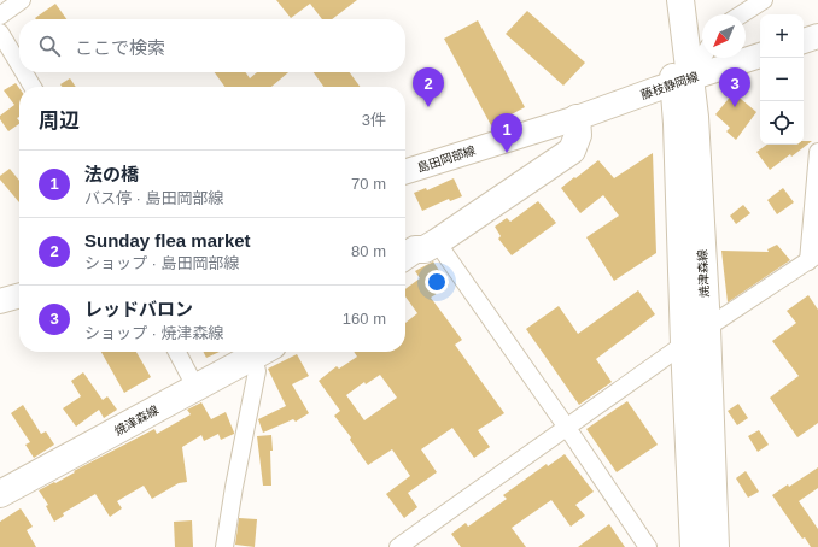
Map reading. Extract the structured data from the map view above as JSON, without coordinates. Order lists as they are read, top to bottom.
{
  "streets": {
    "main road": ["藤枝静岡線", "島田岡部線", "焼津森線"]
  },
  "crossings": [
    ["藤枝静岡線", "島田岡部線"],
    ["藤枝静岡線", "焼津森線"]
  ],
  "north": "bottom left",
  "page": {
    "map_buttons": ["+", "−"],
    "search": "ここで検索",
    "pins": ["2", "3", "1"],
    "heading": ["周辺", "3件"],
    "list": [
      {
        "mark": "1",
        "name": "法の橋",
        "note": "バス停 · 島田岡部線",
        "value": "70 m"
      },
      {
        "mark": "2",
        "name": "Sunday flea market",
        "note": "ショップ · 島田岡部線",
        "value": "80 m"
      },
      {
        "mark": "3",
        "name": "レッドバロン",
        "note": "ショップ · 焼津森線",
        "value": "160 m"
      }
    ]
  }
}
